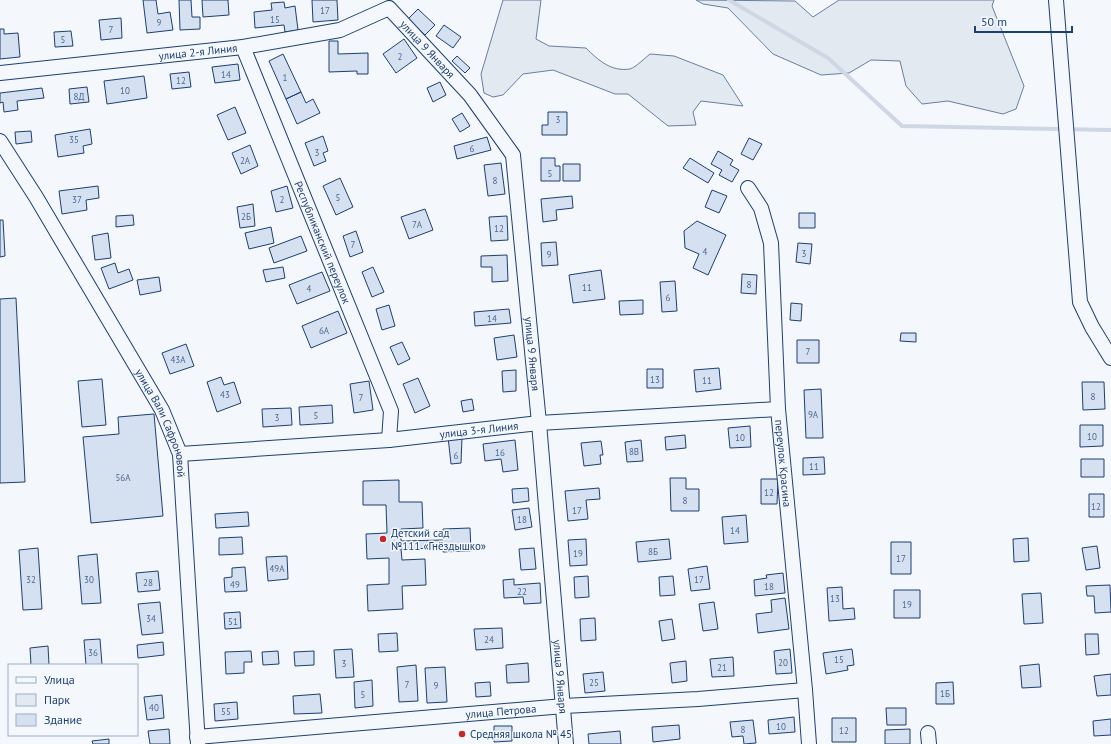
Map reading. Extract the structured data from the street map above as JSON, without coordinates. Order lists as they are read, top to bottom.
{
  "streets": {
    "street": [
      "улица 9 Января",
      "улица 2-я Линия",
      "Республиканский переулок",
      "улица Вали Сафроновой",
      "улица 3-я Линия",
      "переулок Красина",
      "улица Петрова"
    ]
  },
  "crossings": [
    ["улица 9 Января", "улица 2-я Линия"],
    ["улица 9 Января", "улица 3-я Линия"],
    ["улица 9 Января", "улица Петрова"],
    ["улица 2-я Линия", "Республиканский переулок"],
    ["Республиканский переулок", "улица 3-я Линия"],
    ["улица Вали Сафроновой", "улица 3-я Линия"],
    ["улица Вали Сафроновой", "улица Петрова"],
    ["улица 3-я Линия", "переулок Красина"],
    ["переулок Красина", "улица Петрова"]
  ],
  "places": ["Детский сад №111 «Гнёздышко»", "Средняя школа № 45"],
  "house_numbers": [
    "17",
    "15",
    "9",
    "7",
    "5",
    "2",
    "14",
    "1",
    "12",
    "10",
    "8Д",
    "3",
    "35",
    "6",
    "3",
    "2А",
    "5",
    "8",
    "5",
    "37",
    "2",
    "2Б",
    "7А",
    "12",
    "7",
    "4",
    "3",
    "9",
    "8",
    "11",
    "4",
    "6",
    "14",
    "6А",
    "7",
    "43А",
    "13",
    "11",
    "43",
    "8",
    "7",
    "9А",
    "5",
    "3",
    "10",
    "10",
    "8В",
    "16",
    "6",
    "11",
    "56А",
    "12",
    "8",
    "12",
    "17",
    "18",
    "14",
    "8Б",
    "19",
    "17",
    "49А",
    "32",
    "30",
    "17",
    "28",
    "49",
    "18",
    "22",
    "13",
    "19",
    "34",
    "51",
    "24",
    "36",
    "15",
    "20",
    "3",
    "21",
    "25",
    "7",
    "9",
    "1Б",
    "5",
    "40",
    "55",
    "10",
    "8",
    "12"
  ],
  "legend": ["Улица", "Парк", "Здание"],
  "scale_bar": "50 m"
}
